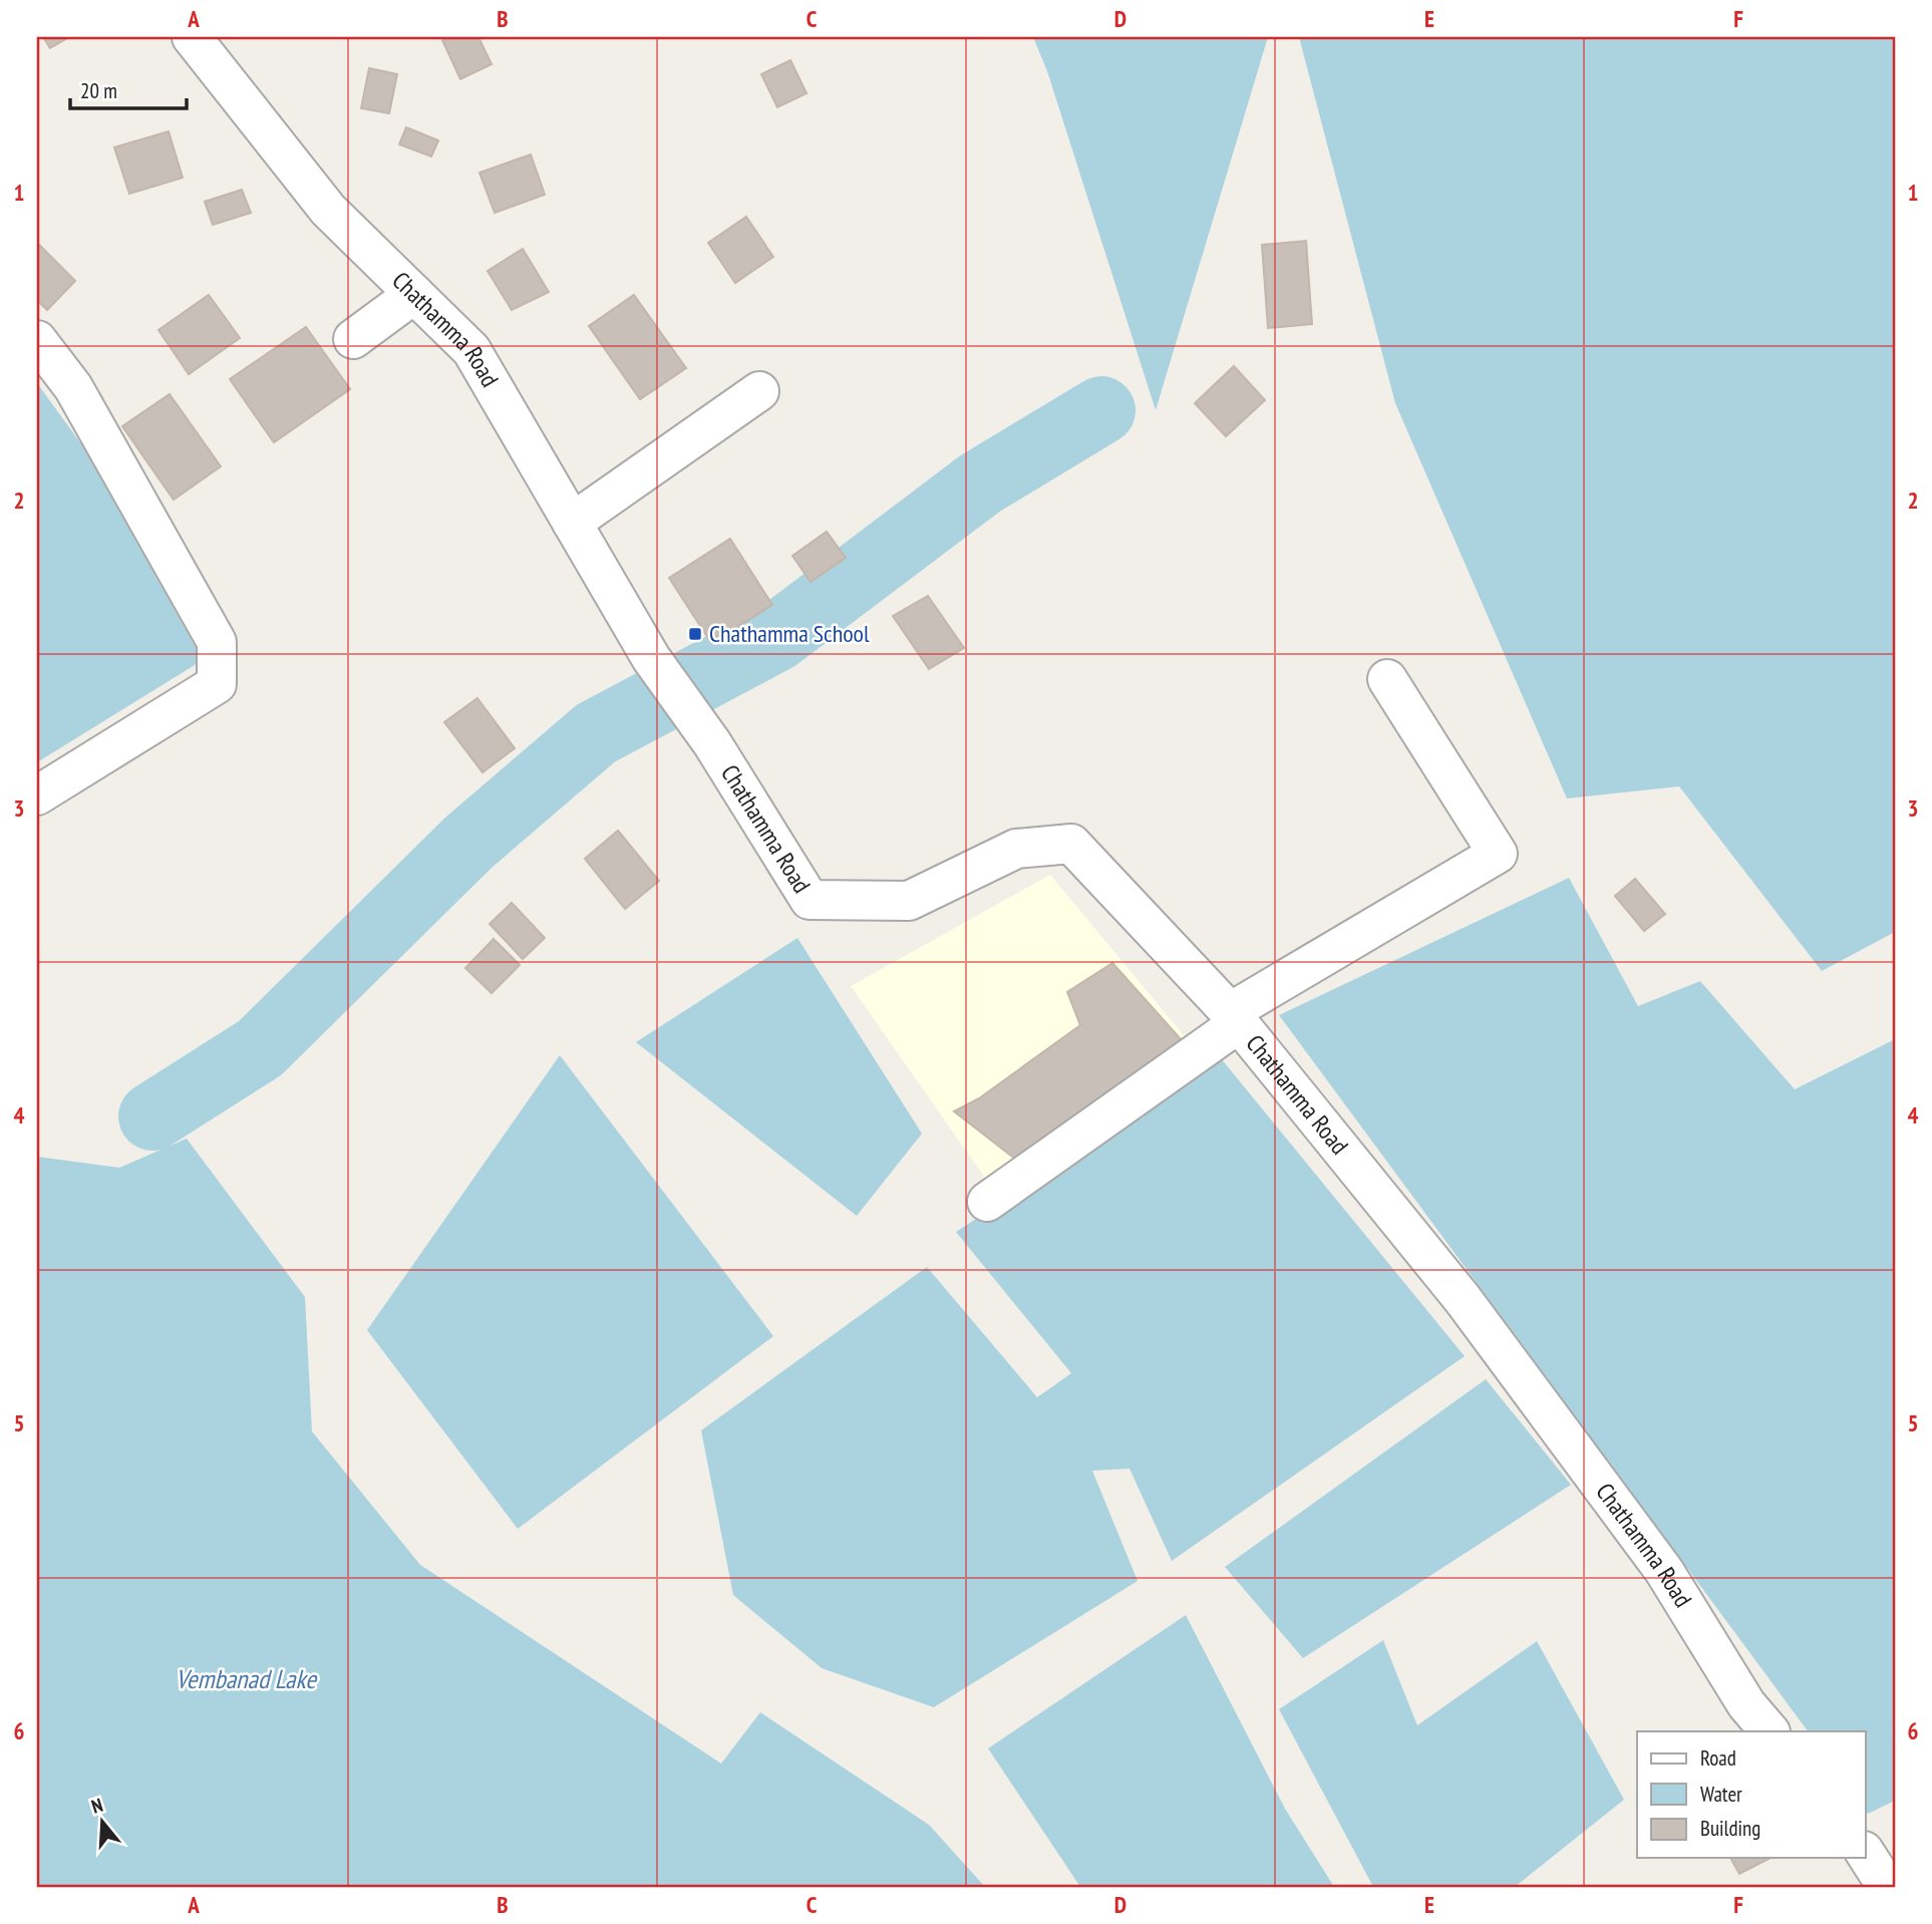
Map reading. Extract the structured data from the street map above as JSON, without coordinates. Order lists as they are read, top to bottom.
{
  "streets": {
    "street": ["Chathamma Road"]
  },
  "water": ["Vembanad Lake"],
  "places": {
    "transit": ["Chathamma School"]
  },
  "legend": ["Road", "Water", "Building"],
  "scale_bar": "20 m",
  "north": "top",
  "grid": {
    "columns": [
      "A",
      "B",
      "C",
      "D",
      "E",
      "F"
    ],
    "rows": [
      "1",
      "2",
      "3",
      "4",
      "5",
      "6"
    ]
  }
}
